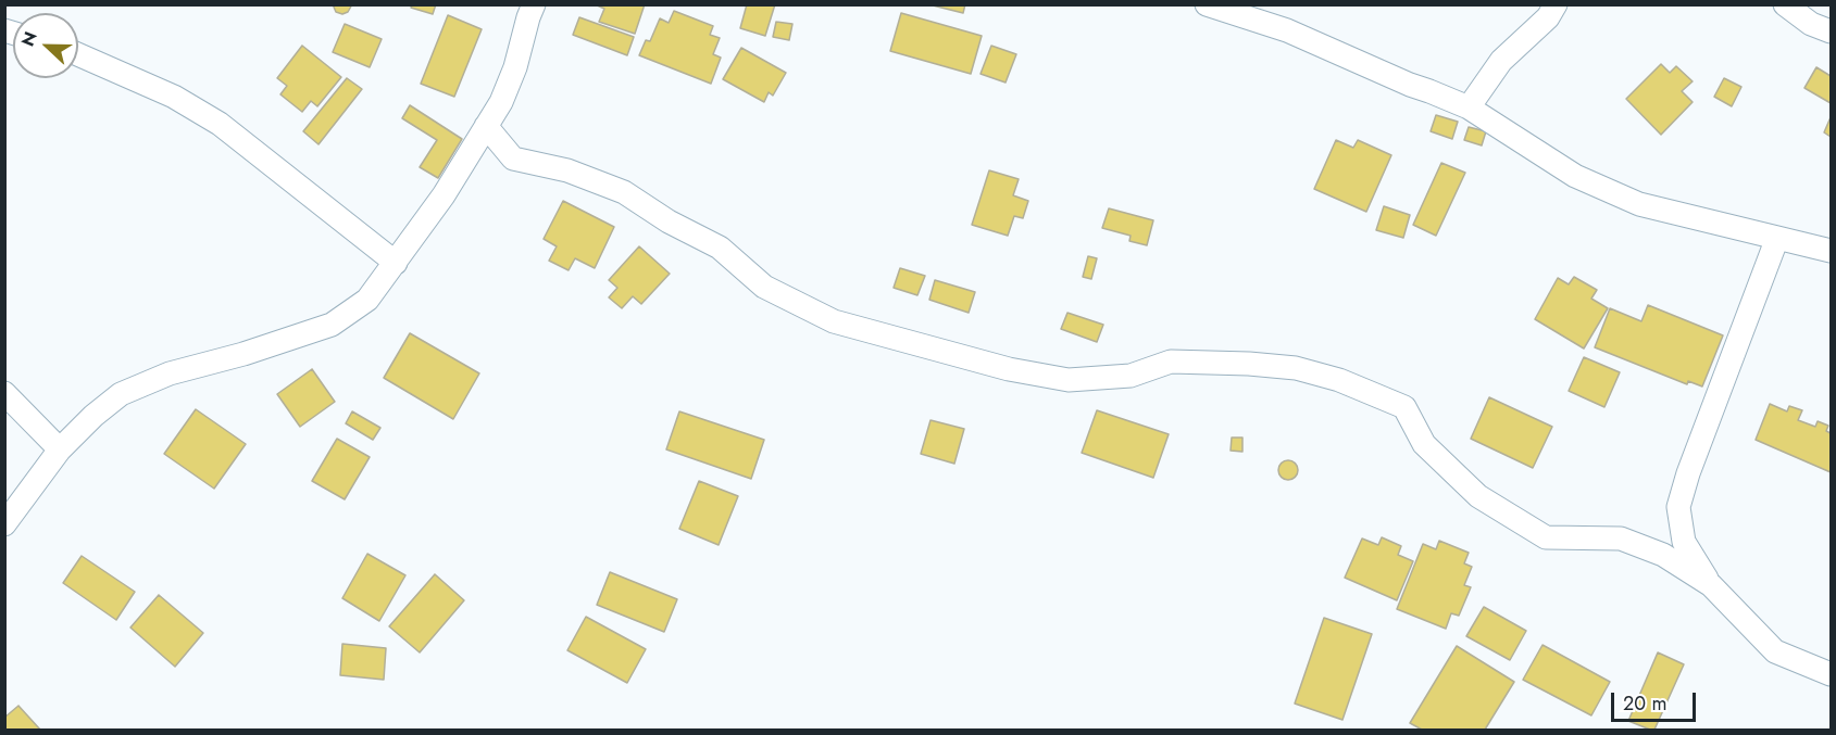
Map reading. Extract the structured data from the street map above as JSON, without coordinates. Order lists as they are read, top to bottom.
{
  "scale_bar": "20 m",
  "north": "left"
}
